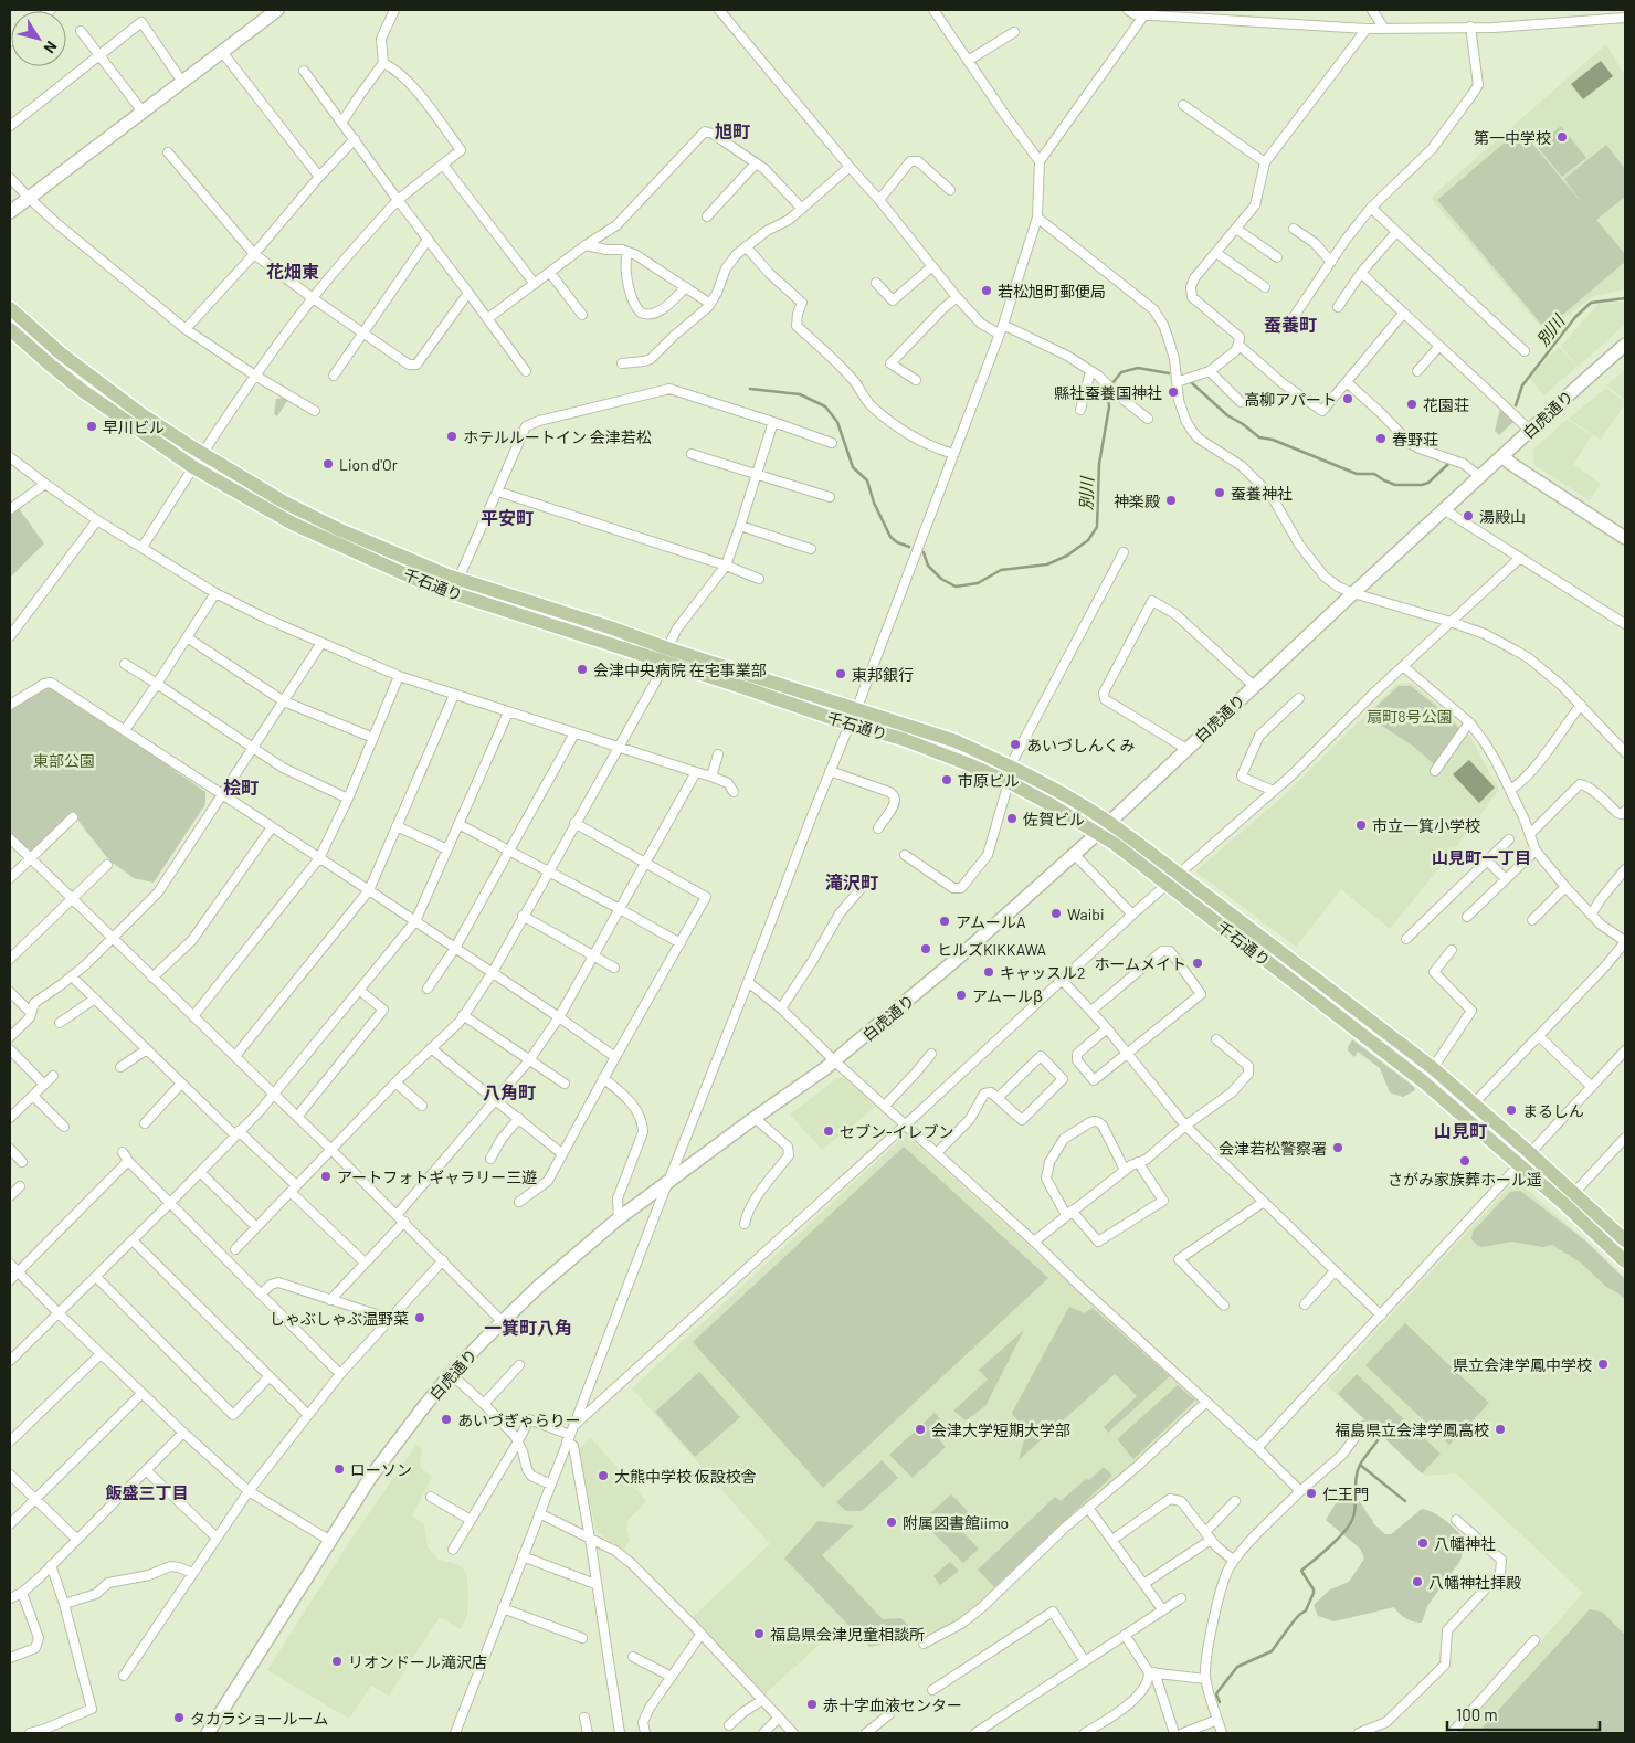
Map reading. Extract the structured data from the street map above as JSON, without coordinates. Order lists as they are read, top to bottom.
{
  "streets": {
    "main road": ["千石通り"],
    "street": ["白虎通り"]
  },
  "crossings": [
    ["白虎通り", "千石通り"]
  ],
  "districts": [
    "旭町",
    "花畑東",
    "蚕養町",
    "平安町",
    "桧町",
    "山見町一丁目",
    "滝沢町",
    "八角町",
    "山見町",
    "一箕町八角",
    "飯盛三丁目"
  ],
  "water": ["別川"],
  "parks": ["扇町8号公園", "東部公園"],
  "places": [
    "第一中学校",
    "若松旭町郵便局",
    "縣社蚕養国神社",
    "高柳アパート",
    "花園荘",
    "早川ビル",
    "ホテルルートイン 会津若松",
    "春野荘",
    "Lion d'Or",
    "蚕養神社",
    "神楽殿",
    "湯殿山",
    "会津中央病院 在宅事業部",
    "東邦銀行",
    "あいづしんくみ",
    "市原ビル",
    "佐賀ビル",
    "市立一箕小学校",
    "Waibi",
    "アムールA",
    "ヒルズKIKKAWA",
    "ホームメイト",
    "キャッスル2",
    "アムールβ",
    "まるしん",
    "セブン-イレブン",
    "会津若松警察署",
    "さがみ家族葬ホール遥",
    "アートフォトギャラリー三遊",
    "しゃぶしゃぶ温野菜",
    "県立会津学鳳中学校",
    "あいづぎゃらりー",
    "会津大学短期大学部",
    "福島県立会津学鳳高校",
    "ローソン",
    "大熊中学校 仮設校舎",
    "仁王門",
    "附属図書館iimo",
    "八幡神社",
    "八幡神社拝殿",
    "福島県会津児童相談所",
    "リオンドール滝沢店",
    "赤十字血液センター",
    "タカラショールーム"
  ],
  "scale_bar": "100 m",
  "north": "bottom right"
}
